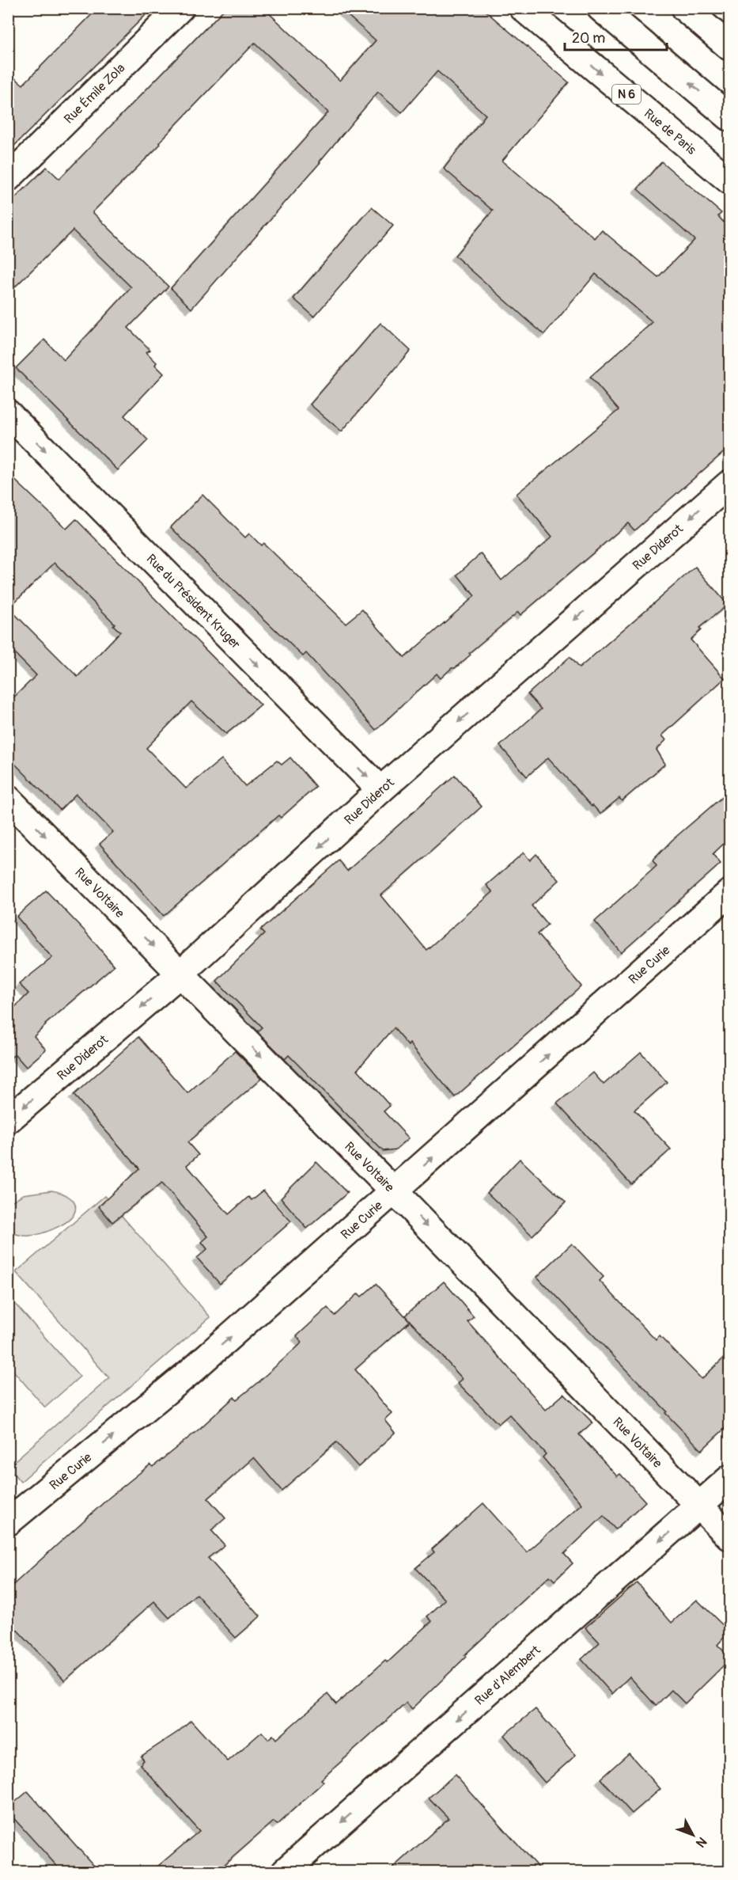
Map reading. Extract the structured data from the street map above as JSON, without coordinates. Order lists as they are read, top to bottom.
{
  "streets": {
    "street": [
      "Rue Émile Zola",
      "N 6",
      "Rue de Paris",
      "Rue Diderot",
      "Rue du Président Kruger",
      "Rue Voltaire",
      "Rue Curie",
      "Rue d'Alembert"
    ]
  },
  "crossings": [
    ["Rue Diderot", "Rue du Président Kruger"],
    ["Rue Diderot", "Rue Voltaire"],
    ["Rue Voltaire", "Rue Curie"],
    ["Rue Voltaire", "Rue d'Alembert"]
  ],
  "one_way": [
    "Rue Diderot",
    "Rue du Président Kruger",
    "Rue Voltaire",
    "Rue Curie",
    "Rue d'Alembert"
  ],
  "scale_bar": "20 m",
  "north": "bottom right"
}
